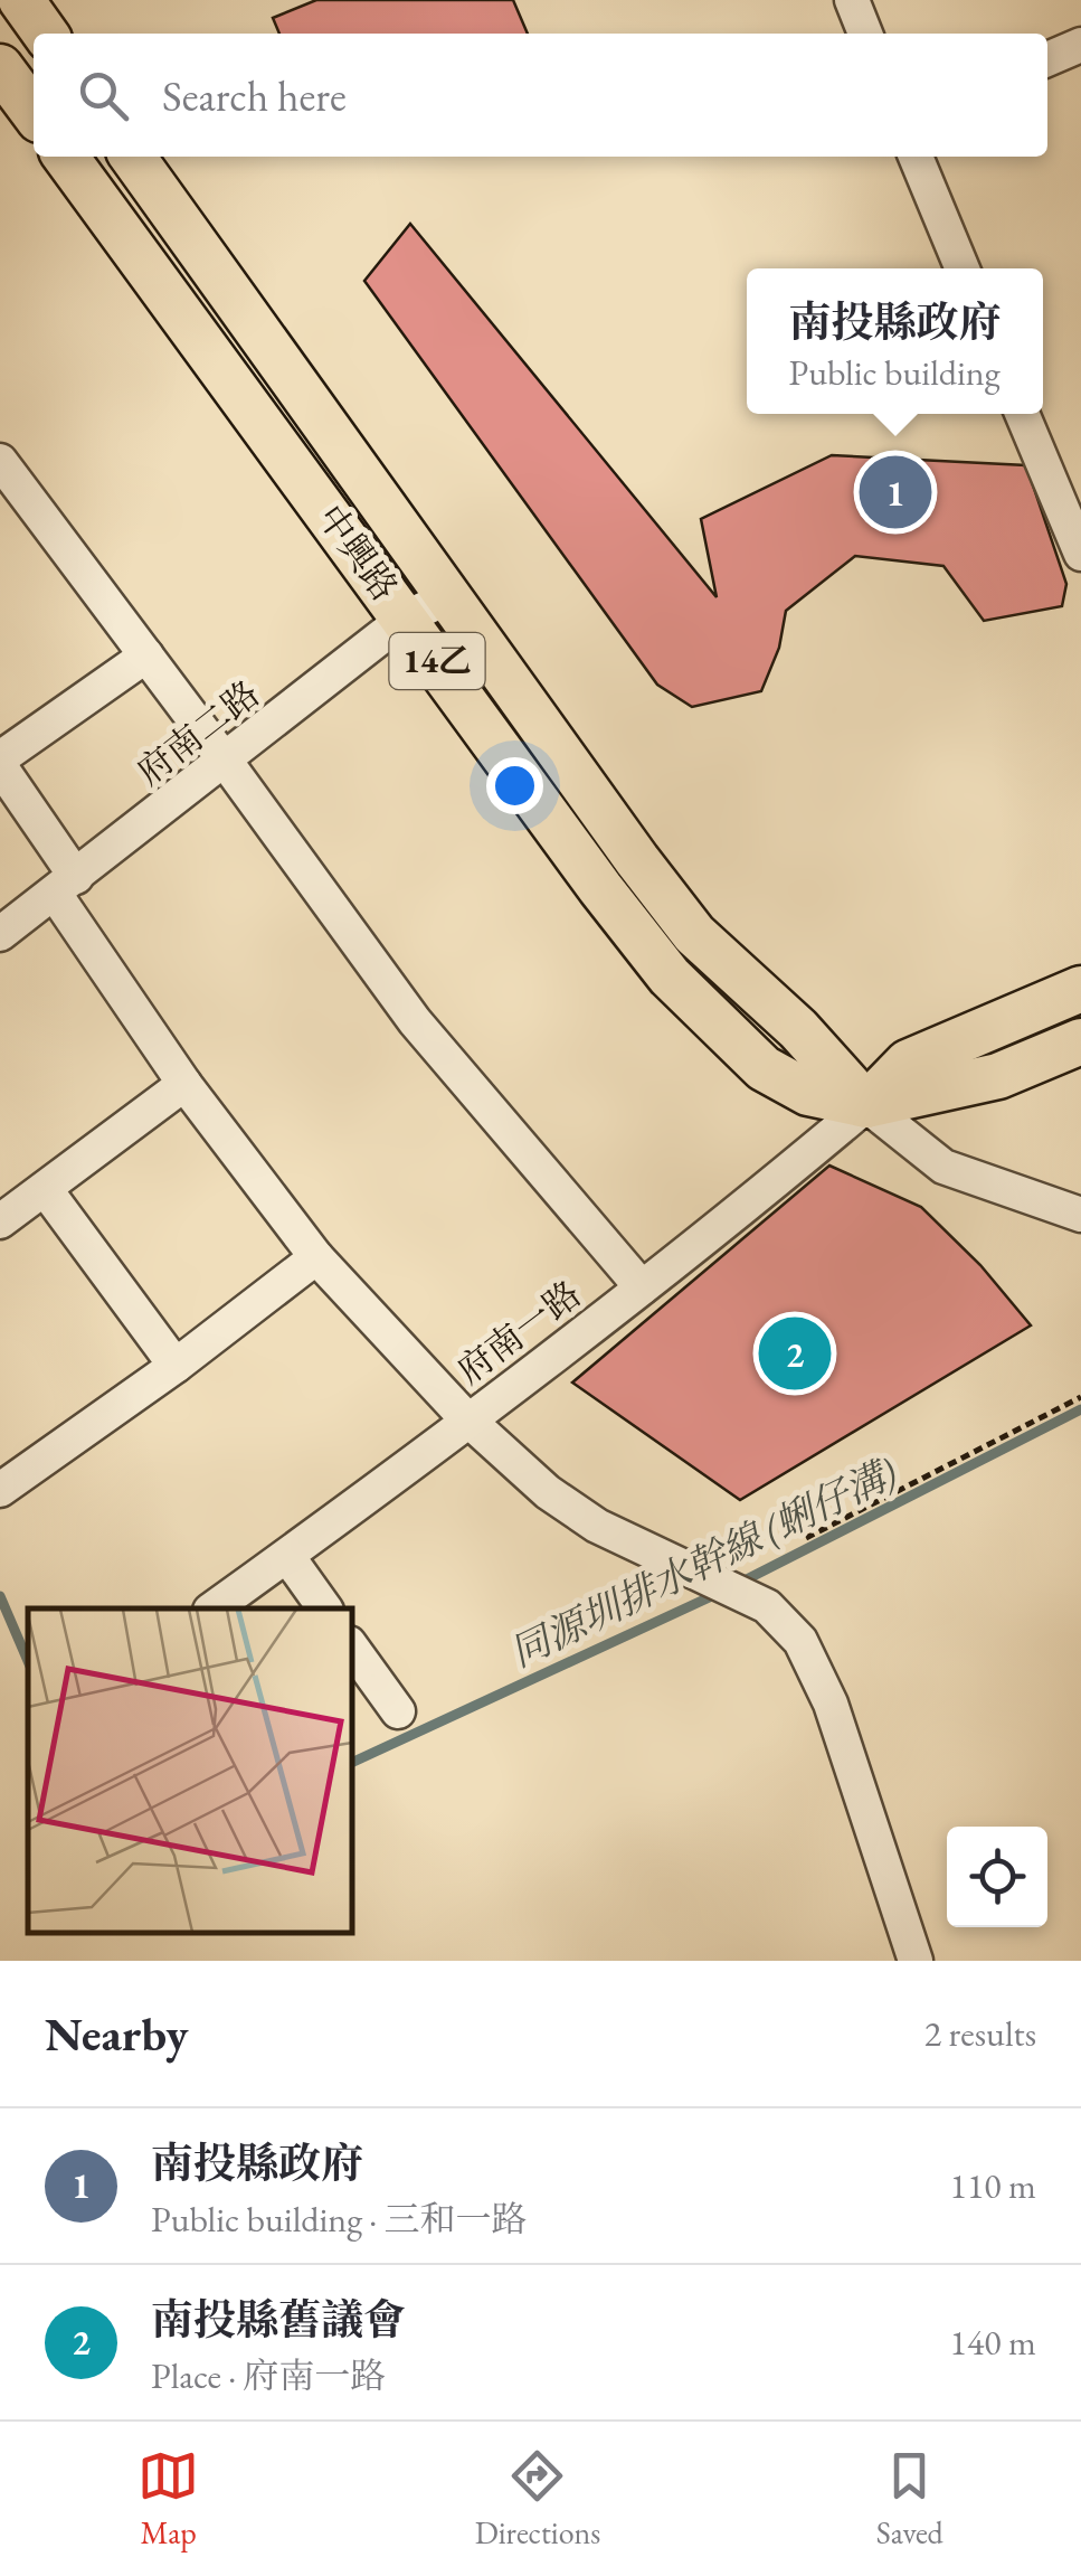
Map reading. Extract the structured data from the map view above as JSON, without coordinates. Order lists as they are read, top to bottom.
{
  "streets": {
    "main road": ["中興路", "14乙"],
    "street": ["府南二路", "府南一路"]
  },
  "crossings": [
    ["中興路", "府南二路"],
    ["中興路", "府南一路"]
  ],
  "water": ["同源圳排水幹線 (蜊仔溝)"],
  "page": {
    "search": "Search here",
    "popup": ["南投縣政府", "Public building"],
    "pins": ["1", "2"],
    "heading": ["Nearby", "2 results"],
    "list": [
      {
        "mark": "1",
        "name": "南投縣政府",
        "note": "Public building · 三和一路",
        "value": "110 m"
      },
      {
        "mark": "2",
        "name": "南投縣舊議會",
        "note": "Place · 府南一路",
        "value": "140 m"
      }
    ],
    "nav": ["Map", "Directions", "Saved"]
  }
}
